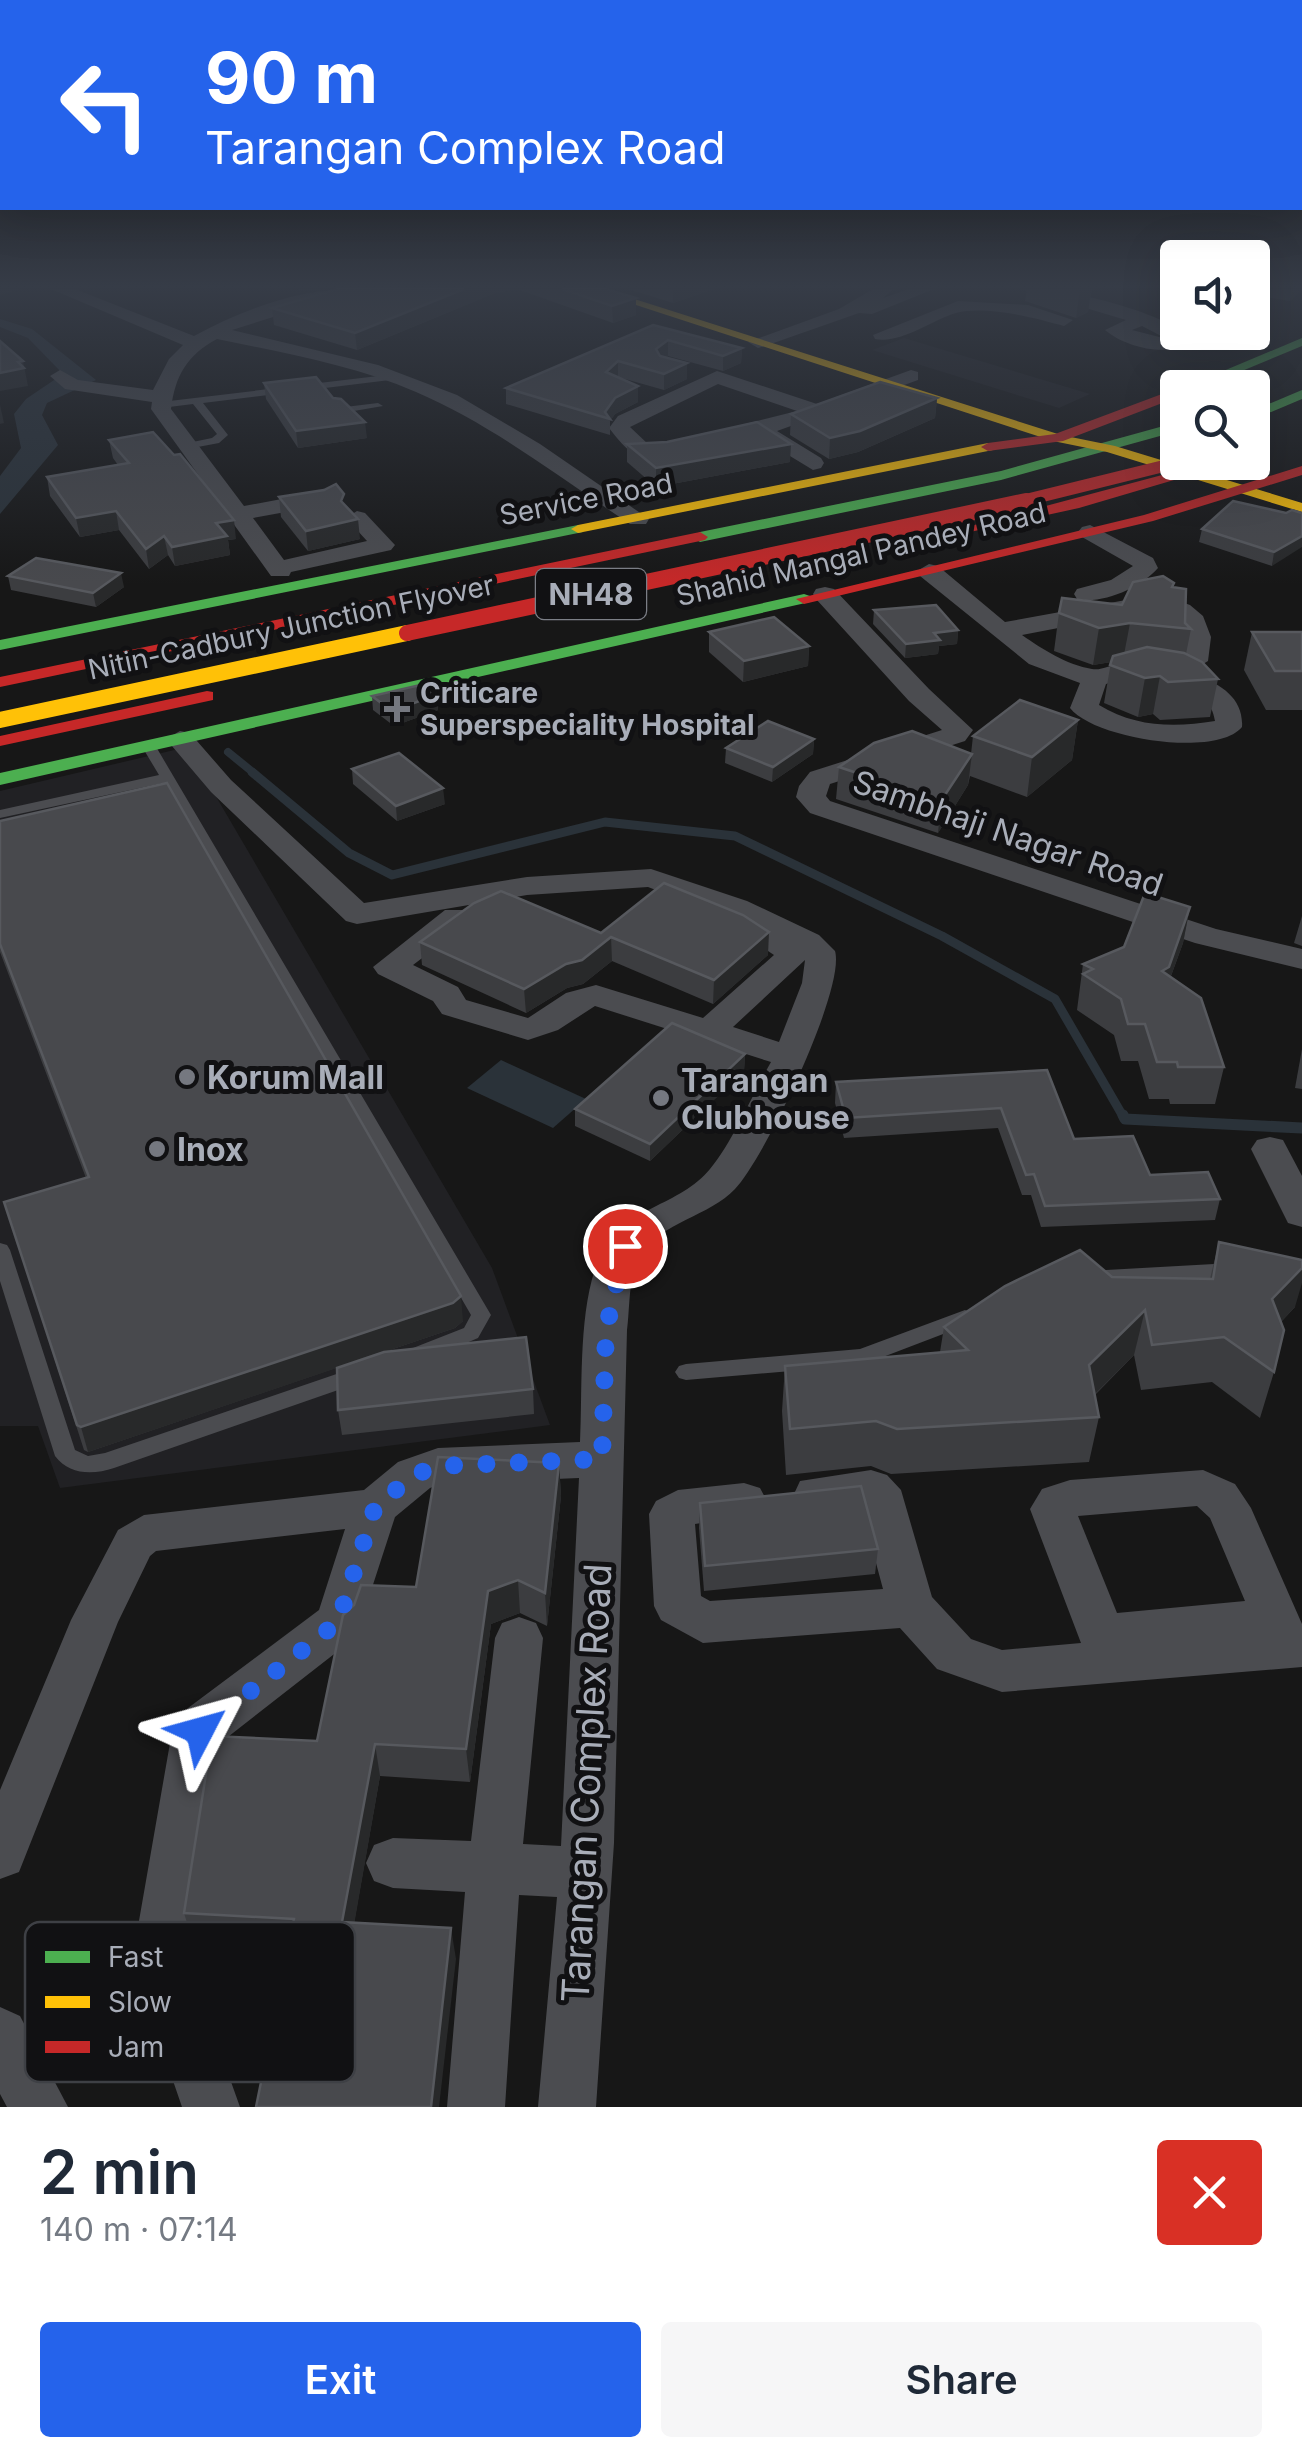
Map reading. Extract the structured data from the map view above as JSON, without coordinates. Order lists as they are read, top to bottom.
{
  "streets": {
    "main road": [
      "Service Road",
      "Shahid Mangal Pandey Road",
      "NH48",
      "Nitin-Cadbury Junction Flyover"
    ],
    "street": ["Sambhaji Nagar Road", "Tarangan Complex Road"]
  },
  "crossings": [
    ["Shahid Mangal Pandey Road", "Sambhaji Nagar Road"],
    ["Shahid Mangal Pandey Road", "Tarangan Complex Road"]
  ],
  "places": {
    "health": ["Criticare Superspeciality Hospital"],
    "other": ["Korum Mall", "Tarangan Clubhouse", "Inox"]
  },
  "legend": ["Fast", "Slow", "Jam"],
  "page": {
    "turn": ["90 m", "Tarangan Complex Road"],
    "heading": ["2 min", "140 m · 07:14"],
    "buttons": ["Exit", "Share"]
  }
}
